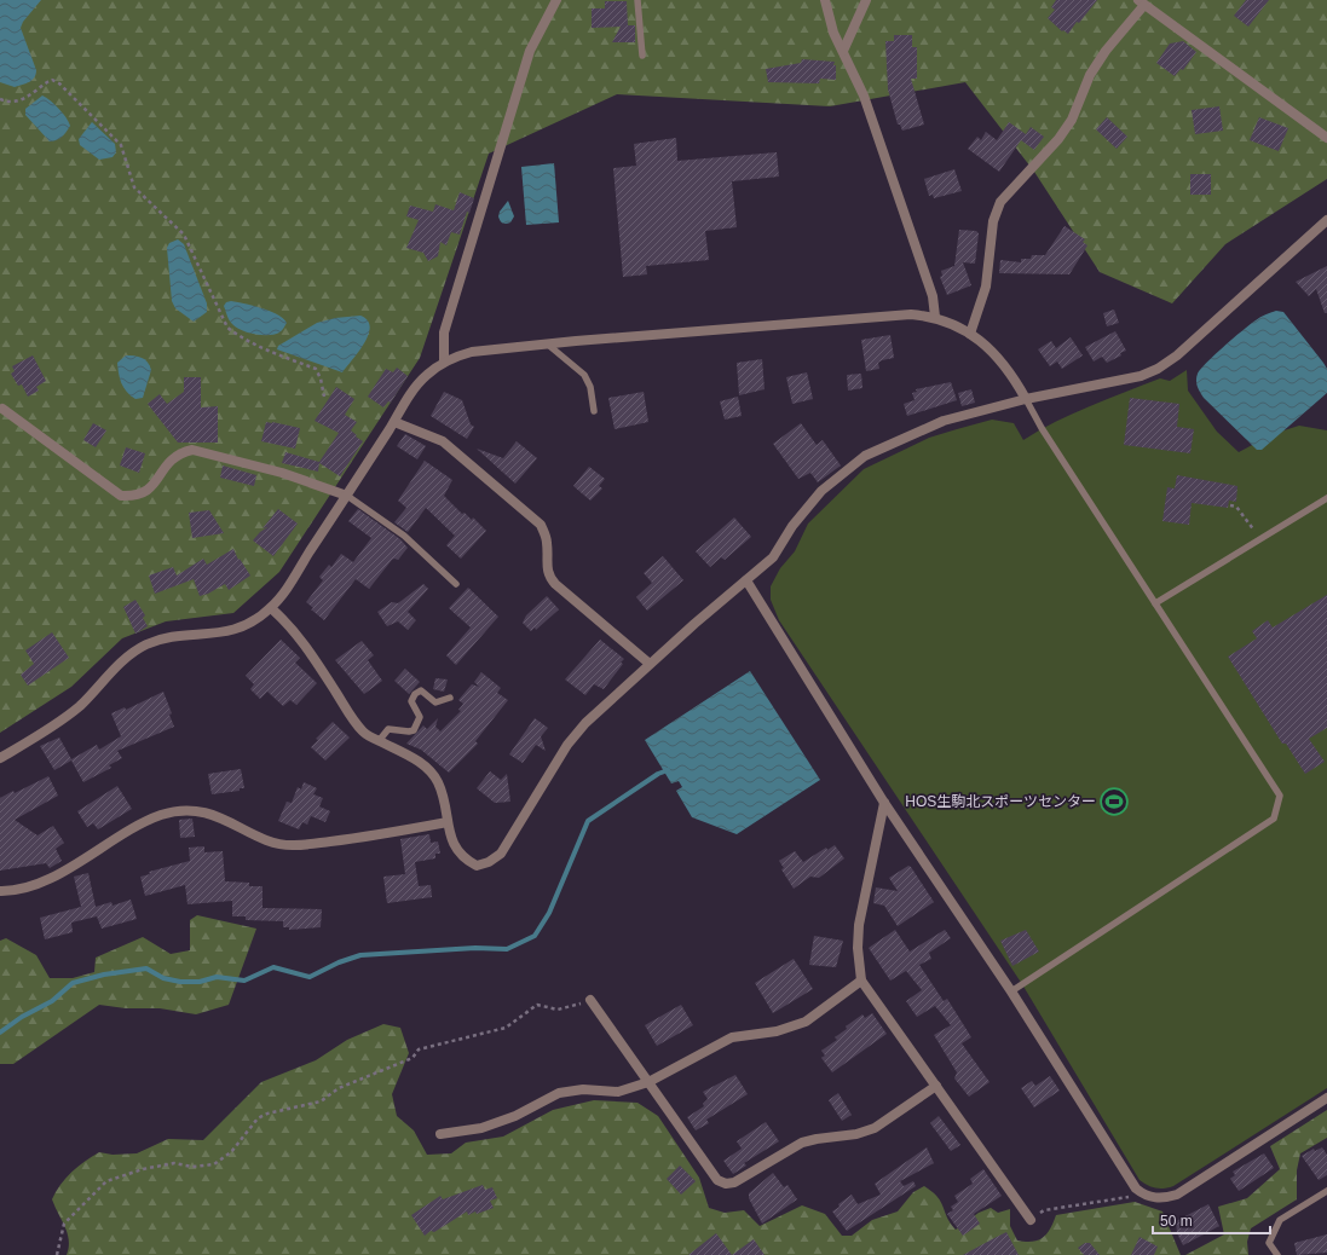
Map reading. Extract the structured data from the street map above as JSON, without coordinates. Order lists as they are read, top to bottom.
{
  "places": {
    "sports": ["HOS生駒北スポーツセンター"]
  },
  "scale_bar": "50 m"
}
